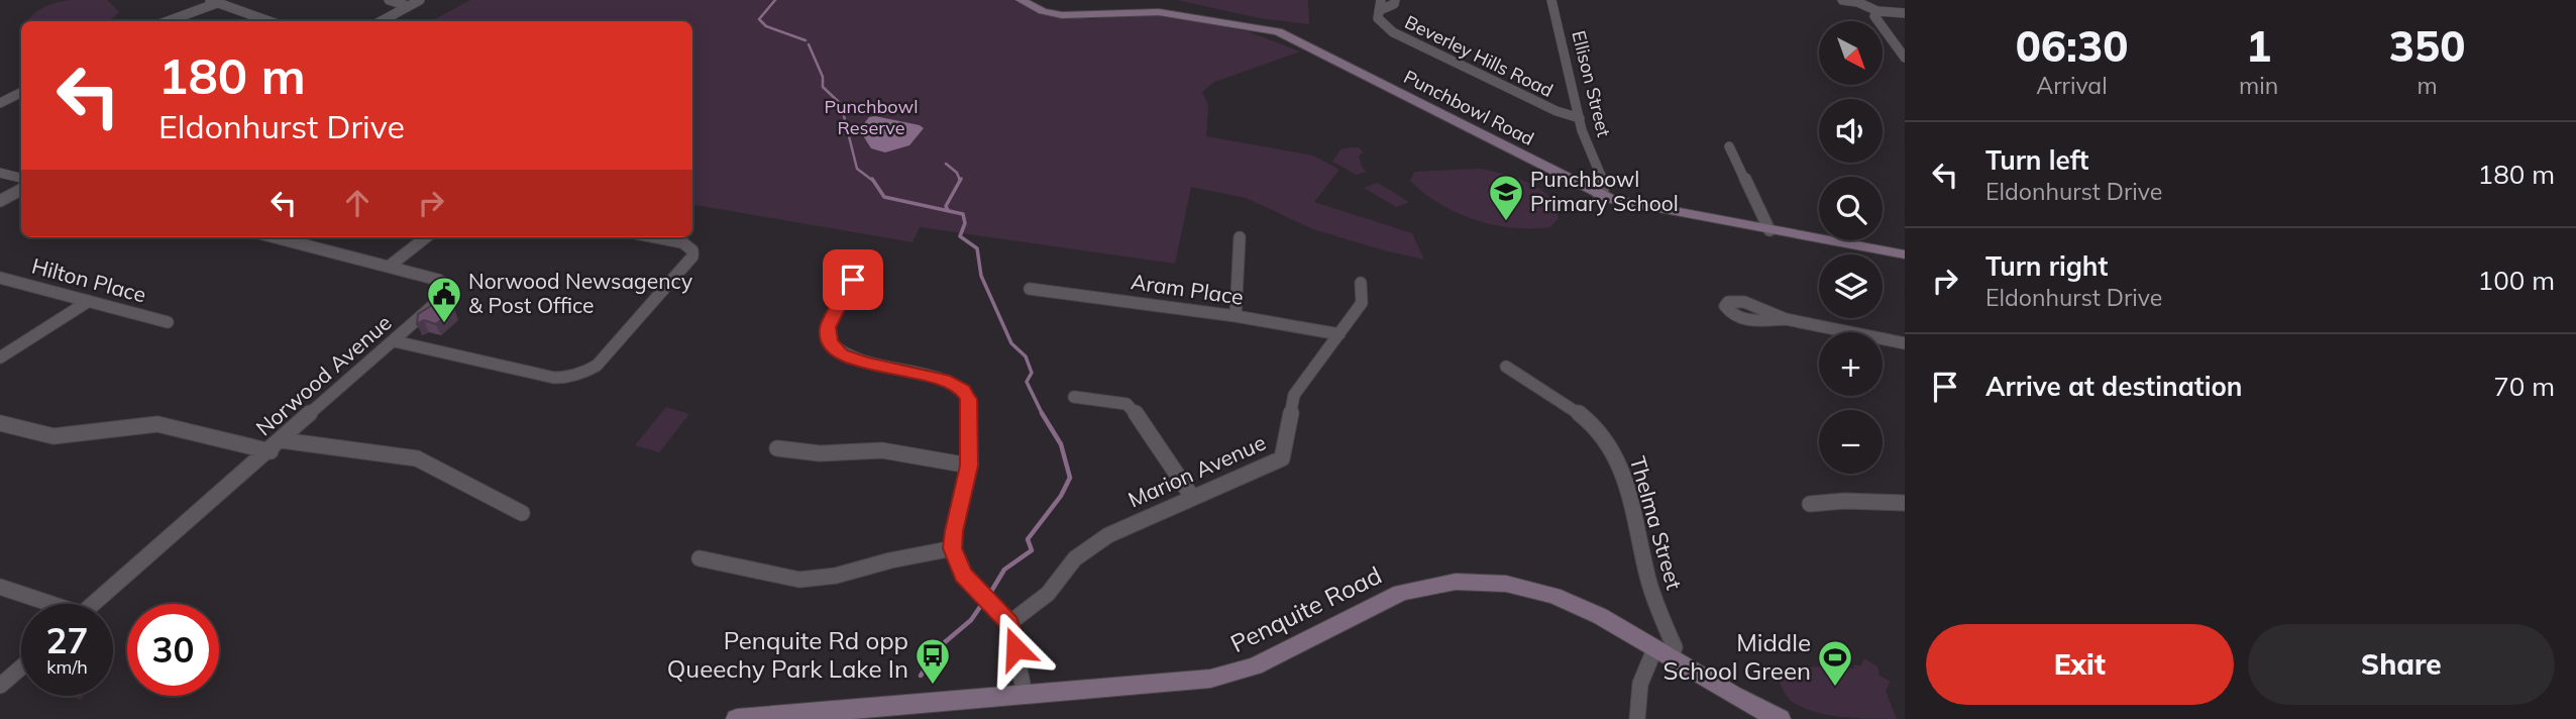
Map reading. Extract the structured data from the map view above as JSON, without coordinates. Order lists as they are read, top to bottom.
{
  "streets": {
    "street": [
      "Beverley Hills Road",
      "Ellison Street",
      "Punchbowl Road",
      "Hilton Place",
      "Aram Place",
      "Norwood Avenue",
      "Marion Avenue",
      "Thelma Street",
      "Penquite Road"
    ]
  },
  "crossings": [
    ["Beverley Hills Road", "Ellison Street"],
    ["Ellison Street", "Punchbowl Road"],
    ["Aram Place", "Marion Avenue"],
    ["Thelma Street", "Penquite Road"]
  ],
  "parks": ["Punchbowl Reserve"],
  "places": {
    "school or university": ["Punchbowl Primary School"],
    "public building": ["Norwood Newsagency & Post Office"],
    "bus stop": ["Penquite Rd opp Queechy Park Lake In"],
    "sports": ["Middle School Green"]
  },
  "north": "bottom right",
  "page": {
    "eta": [
      "06:30",
      "Arrival",
      "1",
      "min",
      "350",
      "m"
    ],
    "map_buttons": ["+", "−"],
    "turn": ["180 m", "Eldonhurst Drive"],
    "list": [
      {
        "name": "Turn left",
        "note": "Eldonhurst Drive",
        "value": "180 m"
      },
      {
        "name": "Turn right",
        "note": "Eldonhurst Drive",
        "value": "100 m"
      },
      {
        "name": "Arrive at destination",
        "value": "70 m"
      }
    ],
    "speed": "27 km/h",
    "limit": "30",
    "buttons": ["Exit", "Share"]
  }
}
